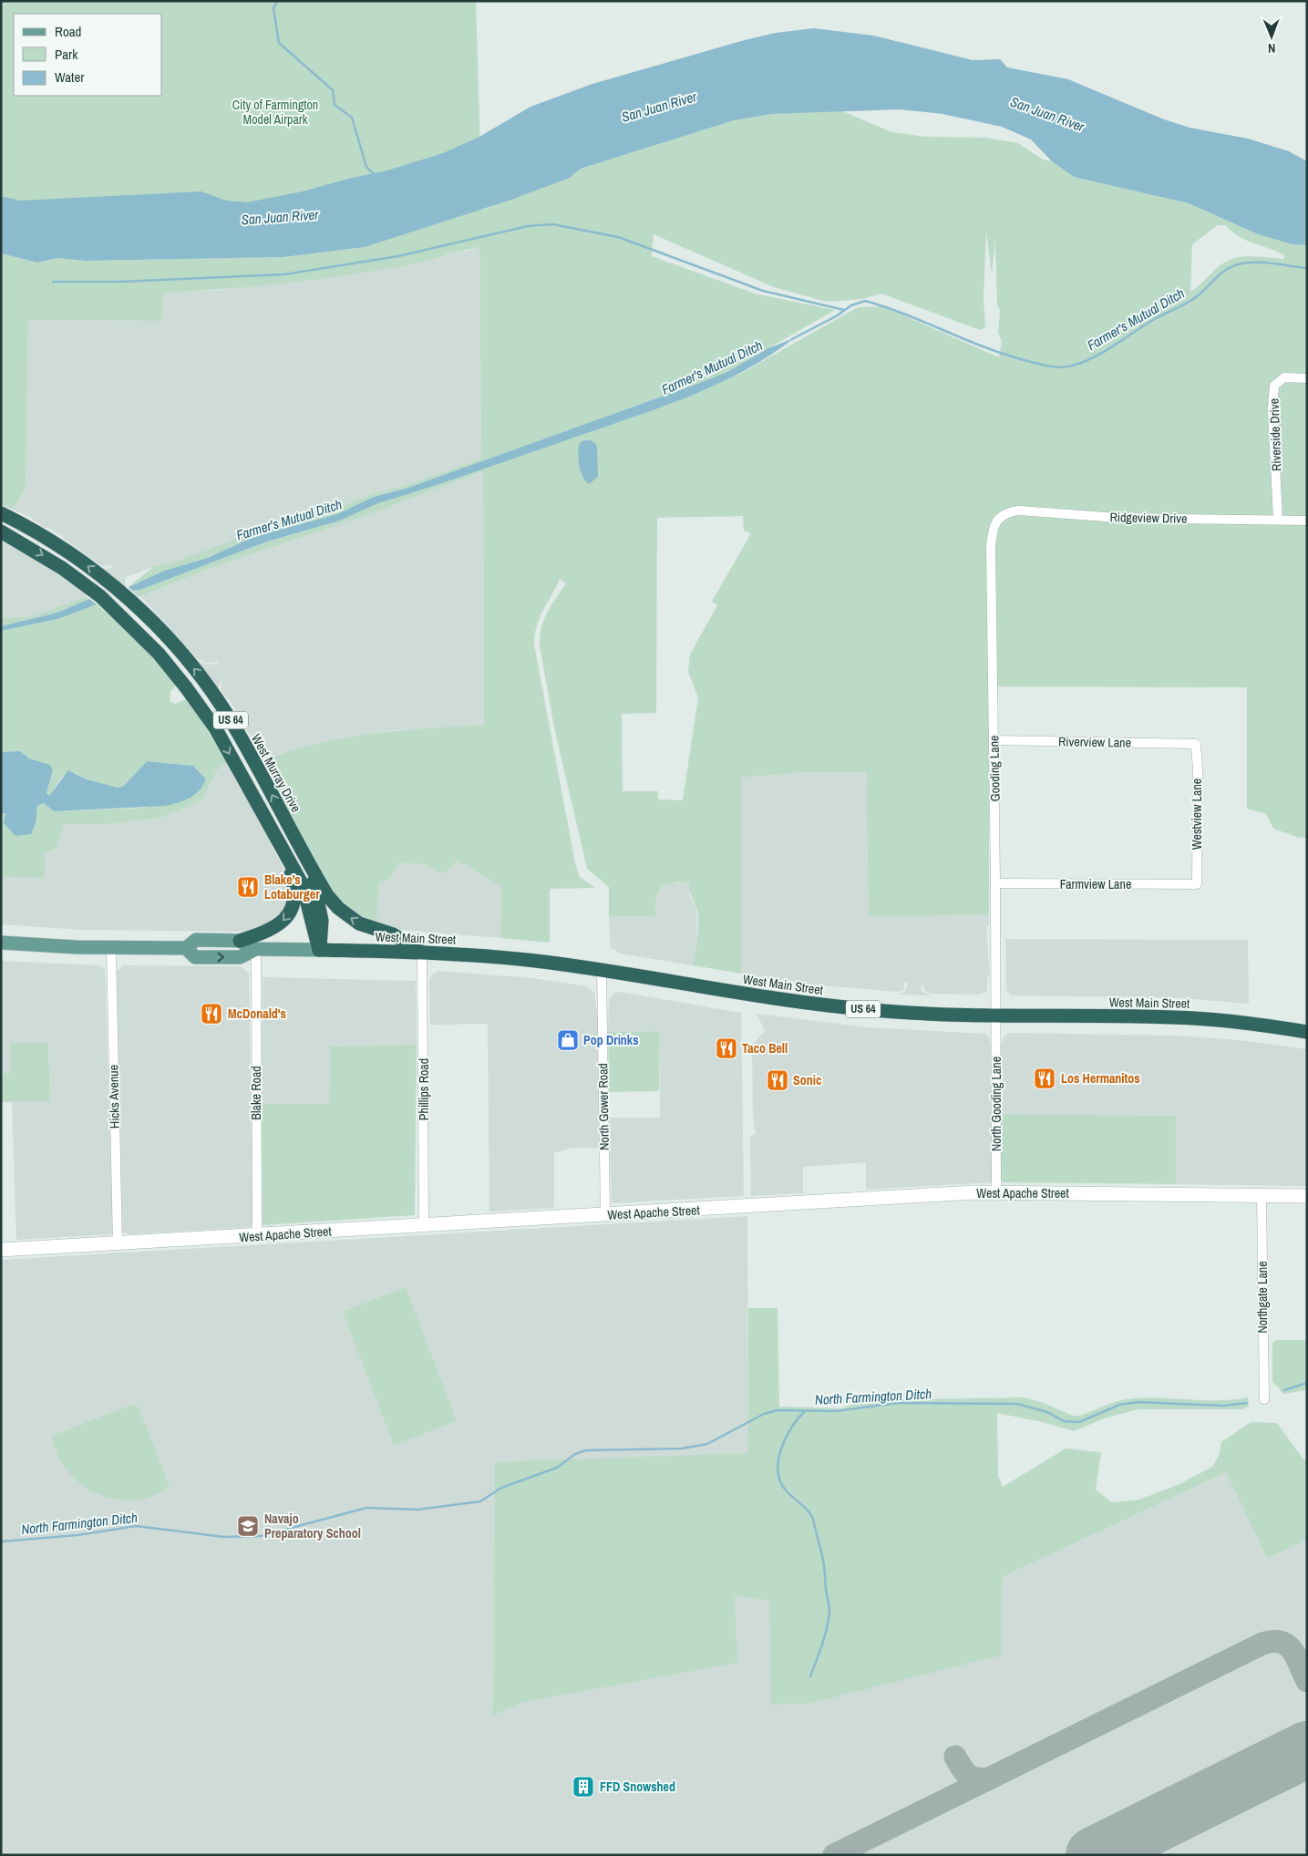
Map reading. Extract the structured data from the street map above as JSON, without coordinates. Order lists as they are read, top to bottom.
{
  "streets": {
    "highway": ["US 64", "West Murray Drive", "West Main Street"],
    "main road": ["West Apache Street"],
    "street": [
      "Riverside Drive",
      "Ridgeview Drive",
      "Riverview Lane",
      "Gooding Lane",
      "Westview Lane",
      "Farmview Lane",
      "Phillips Road",
      "Blake Road",
      "Hicks Avenue",
      "North Gooding Lane",
      "North Gower Road",
      "Northgate Lane"
    ]
  },
  "crossings": [
    ["Riverside Drive", "Ridgeview Drive"],
    ["Ridgeview Drive", "Gooding Lane"],
    ["US 64", "West Main Street"],
    ["Riverview Lane", "Gooding Lane"],
    ["Riverview Lane", "Westview Lane"],
    ["Gooding Lane", "Farmview Lane"],
    ["Gooding Lane", "West Main Street"],
    ["Gooding Lane", "North Gooding Lane"],
    ["West Murray Drive", "West Main Street"],
    ["West Murray Drive", "Phillips Road"],
    ["Westview Lane", "Farmview Lane"],
    ["West Main Street", "Phillips Road"],
    ["West Main Street", "Blake Road"],
    ["West Main Street", "Hicks Avenue"],
    ["West Main Street", "North Gooding Lane"],
    ["West Main Street", "North Gower Road"],
    ["Phillips Road", "West Apache Street"],
    ["Blake Road", "West Apache Street"],
    ["Hicks Avenue", "West Apache Street"],
    ["North Gooding Lane", "West Apache Street"],
    ["North Gower Road", "West Apache Street"],
    ["West Apache Street", "Northgate Lane"]
  ],
  "water": ["San Juan River", "Farmer's Mutual Ditch", "North Farmington Ditch"],
  "parks": ["City of Farmington Model Airpark"],
  "places": {
    "restaurant": [
      "Blake's Lotaburger",
      "McDonald's",
      "Taco Bell",
      "Los Hermanitos",
      "Sonic"
    ],
    "shop": ["Pop Drinks"],
    "school or university": ["Navajo Preparatory School"],
    "building": ["FFD Snowshed"]
  },
  "legend": ["Road", "Park", "Water"],
  "north": "bottom"
}
